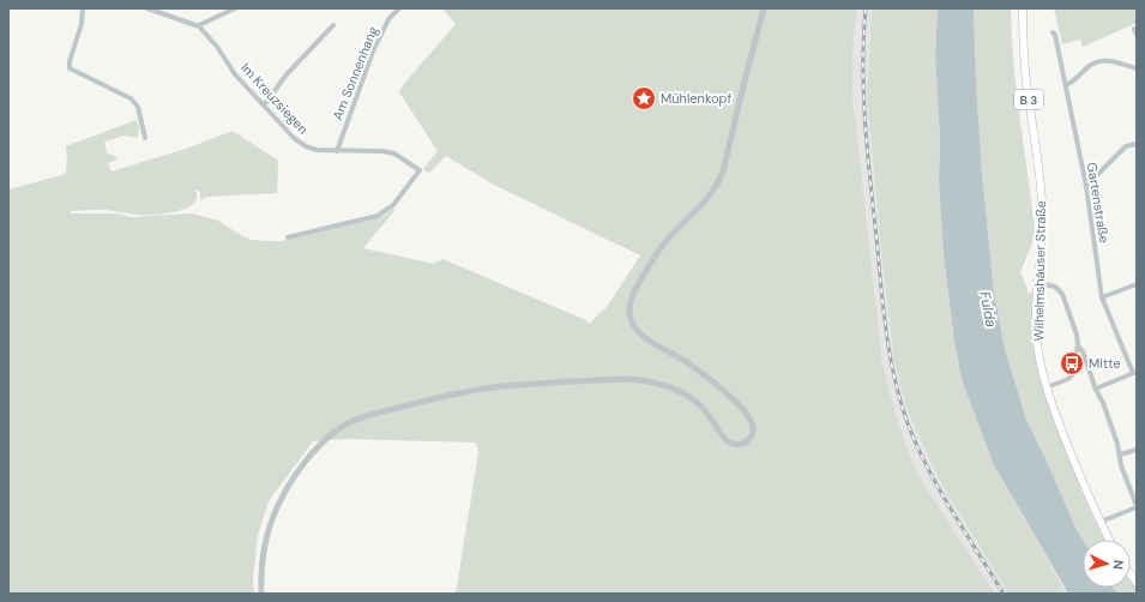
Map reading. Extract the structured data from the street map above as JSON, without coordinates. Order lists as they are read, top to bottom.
{
  "streets": {
    "main road": ["B 3", "Wilhelmshäuser Straße"],
    "street": ["Am Sonnenhang", "Im Kreuzsiegen", "Gartenstraße"]
  },
  "crossings": [
    ["Am Sonnenhang", "Im Kreuzsiegen"]
  ],
  "water": ["Fulda"],
  "places": {
    "place": ["Mühlenkopf"],
    "bus stop": ["Mitte"]
  },
  "north": "right"
}
